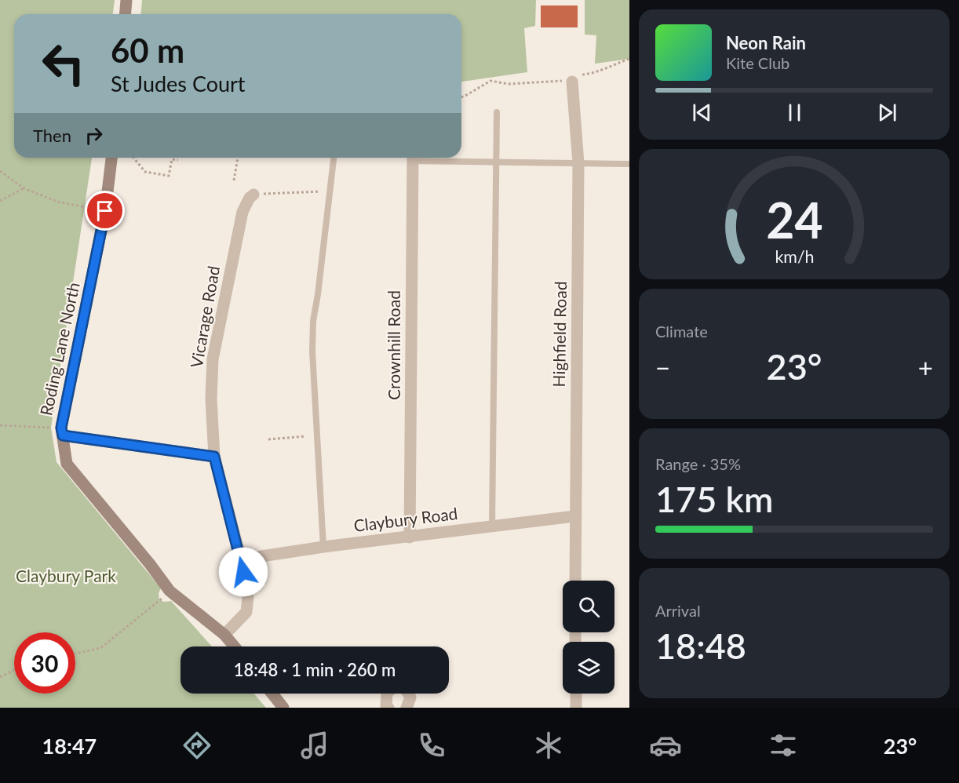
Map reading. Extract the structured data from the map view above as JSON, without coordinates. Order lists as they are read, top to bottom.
{
  "streets": {
    "street": [
      "Vicarage Road",
      "Highfield Road",
      "Crownhill Road",
      "Roding Lane North",
      "Claybury Road"
    ]
  },
  "crossings": [
    ["Vicarage Road", "Roding Lane North"],
    ["Vicarage Road", "Claybury Road"],
    ["Highfield Road", "Claybury Road"],
    ["Crownhill Road", "Claybury Road"]
  ],
  "parks": ["Claybury Park"],
  "page": {
    "turn": ["60 m", "St Judes Court"],
    "song": ["Neon Rain", "Kite Club"],
    "then": "Then",
    "tile": [
      "Climate",
      ["Range · 35%", "175 km"],
      ["Arrival", "18:48"]
    ],
    "heat": ["−", "23°", "+"],
    "limit": "30",
    "trip": "18:48 · 1 min · 260 m",
    "tabs": ["18:47", "23°"],
    "gauge": ["24", "km/h"]
  }
}
